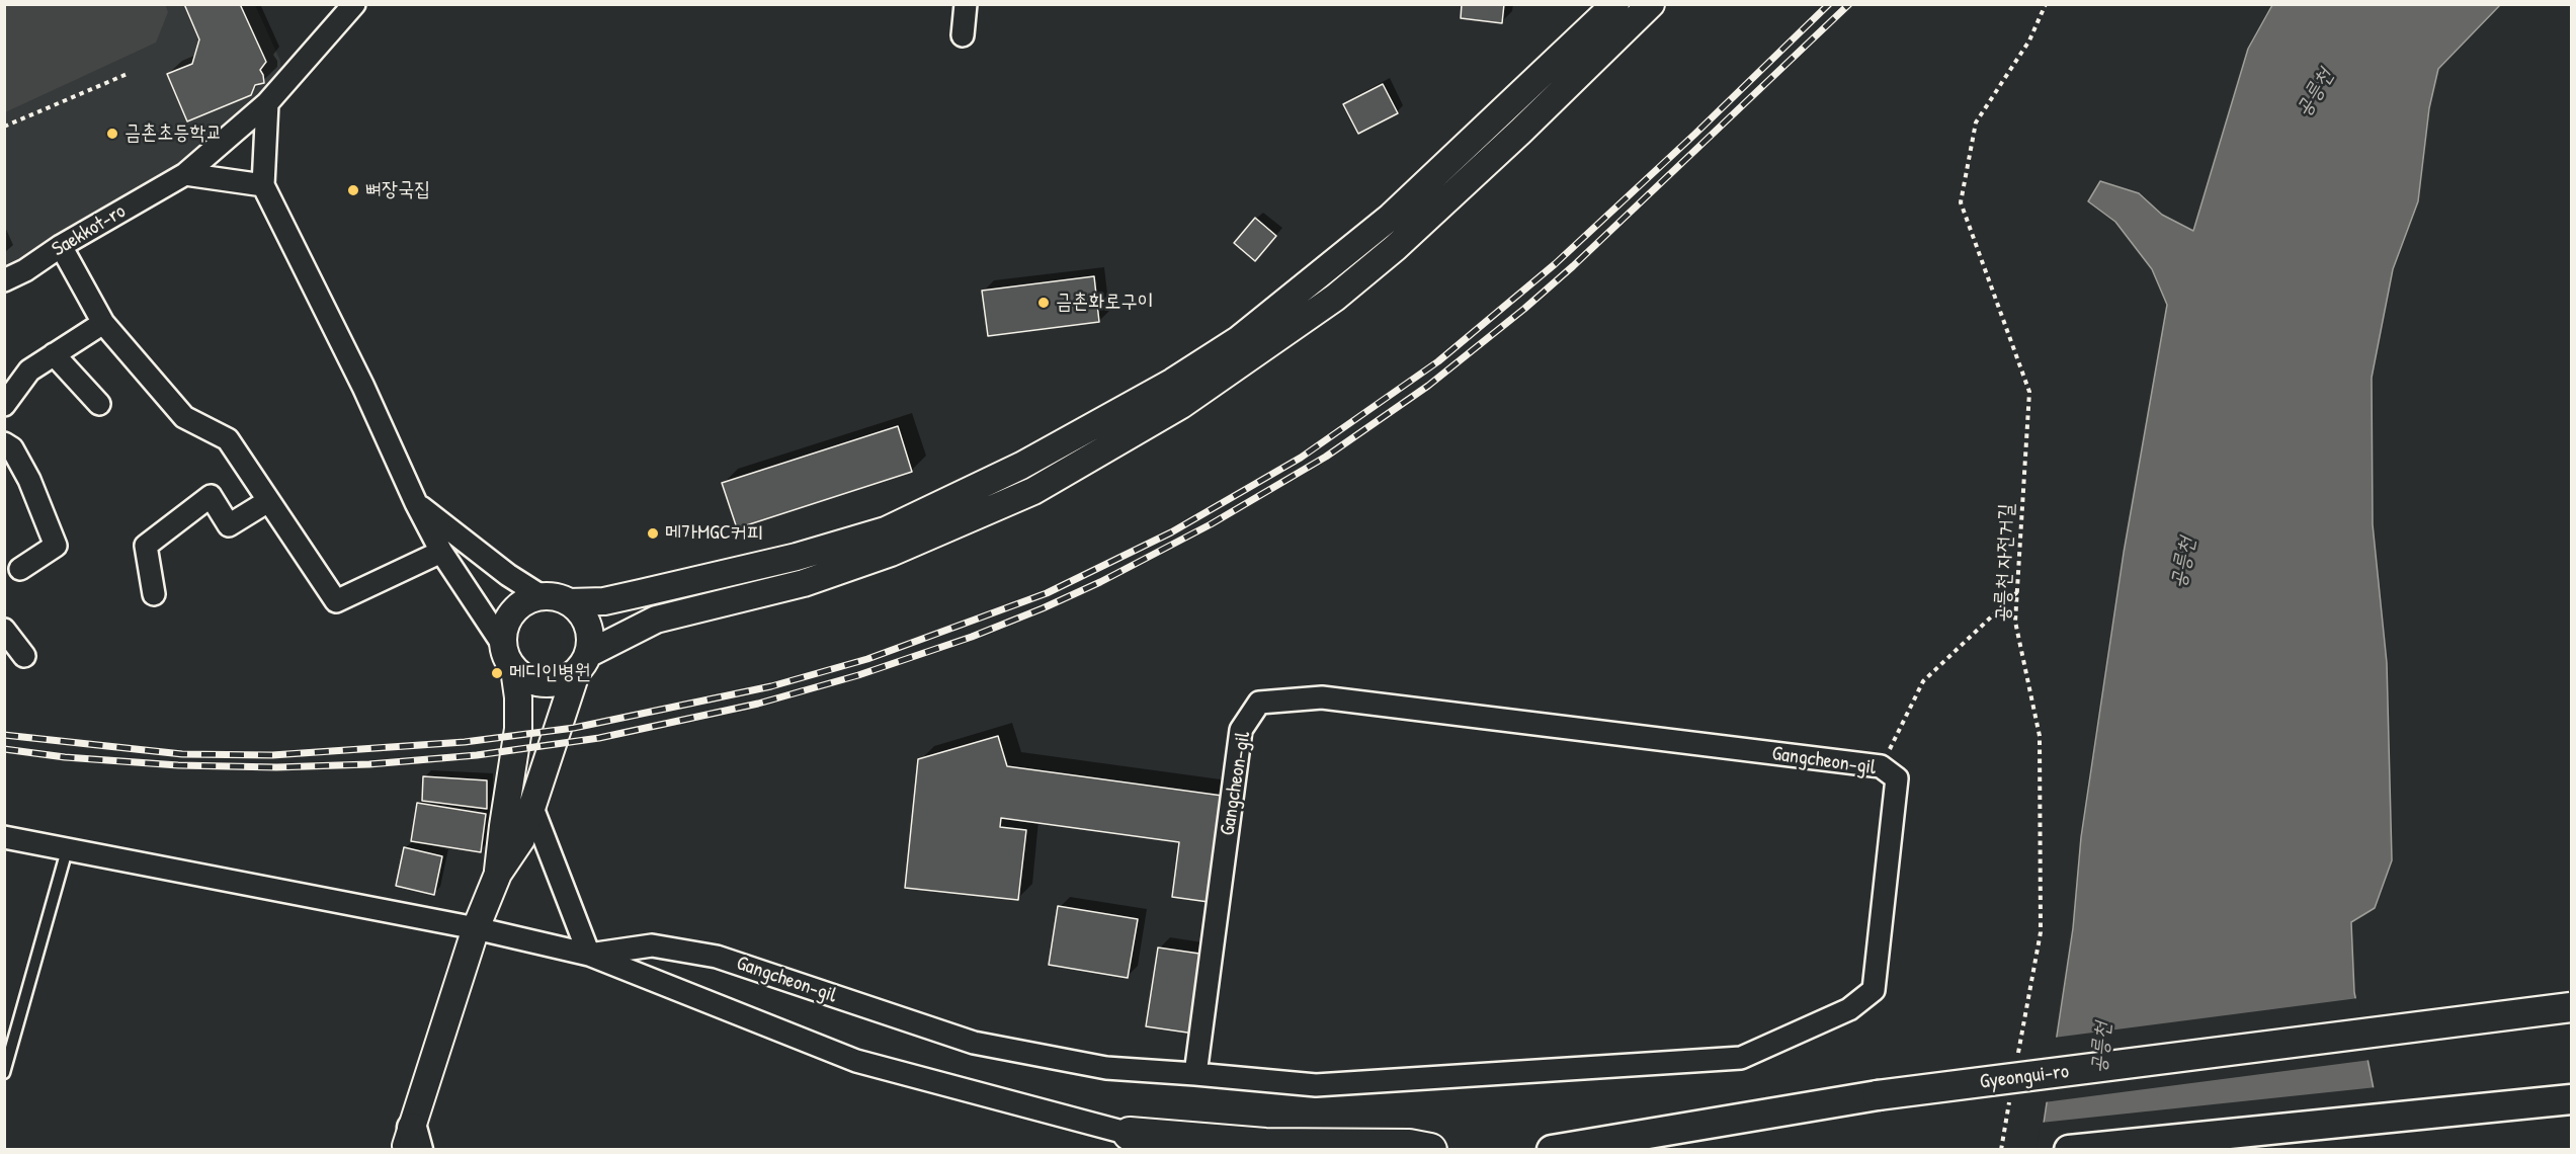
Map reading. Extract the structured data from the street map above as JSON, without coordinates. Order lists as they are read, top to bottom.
{
  "streets": {
    "main road": ["Gyeongui-ro"],
    "street": ["Saekkot-ro", "Gangcheon-gil"],
    "path": ["공릉천 자전거길"]
  },
  "water": ["공릉천"],
  "places": [
    "금촌초등학교",
    "뼈장국집",
    "금촌화로구이",
    "메가MGC커피",
    "메디인병원"
  ]
}
